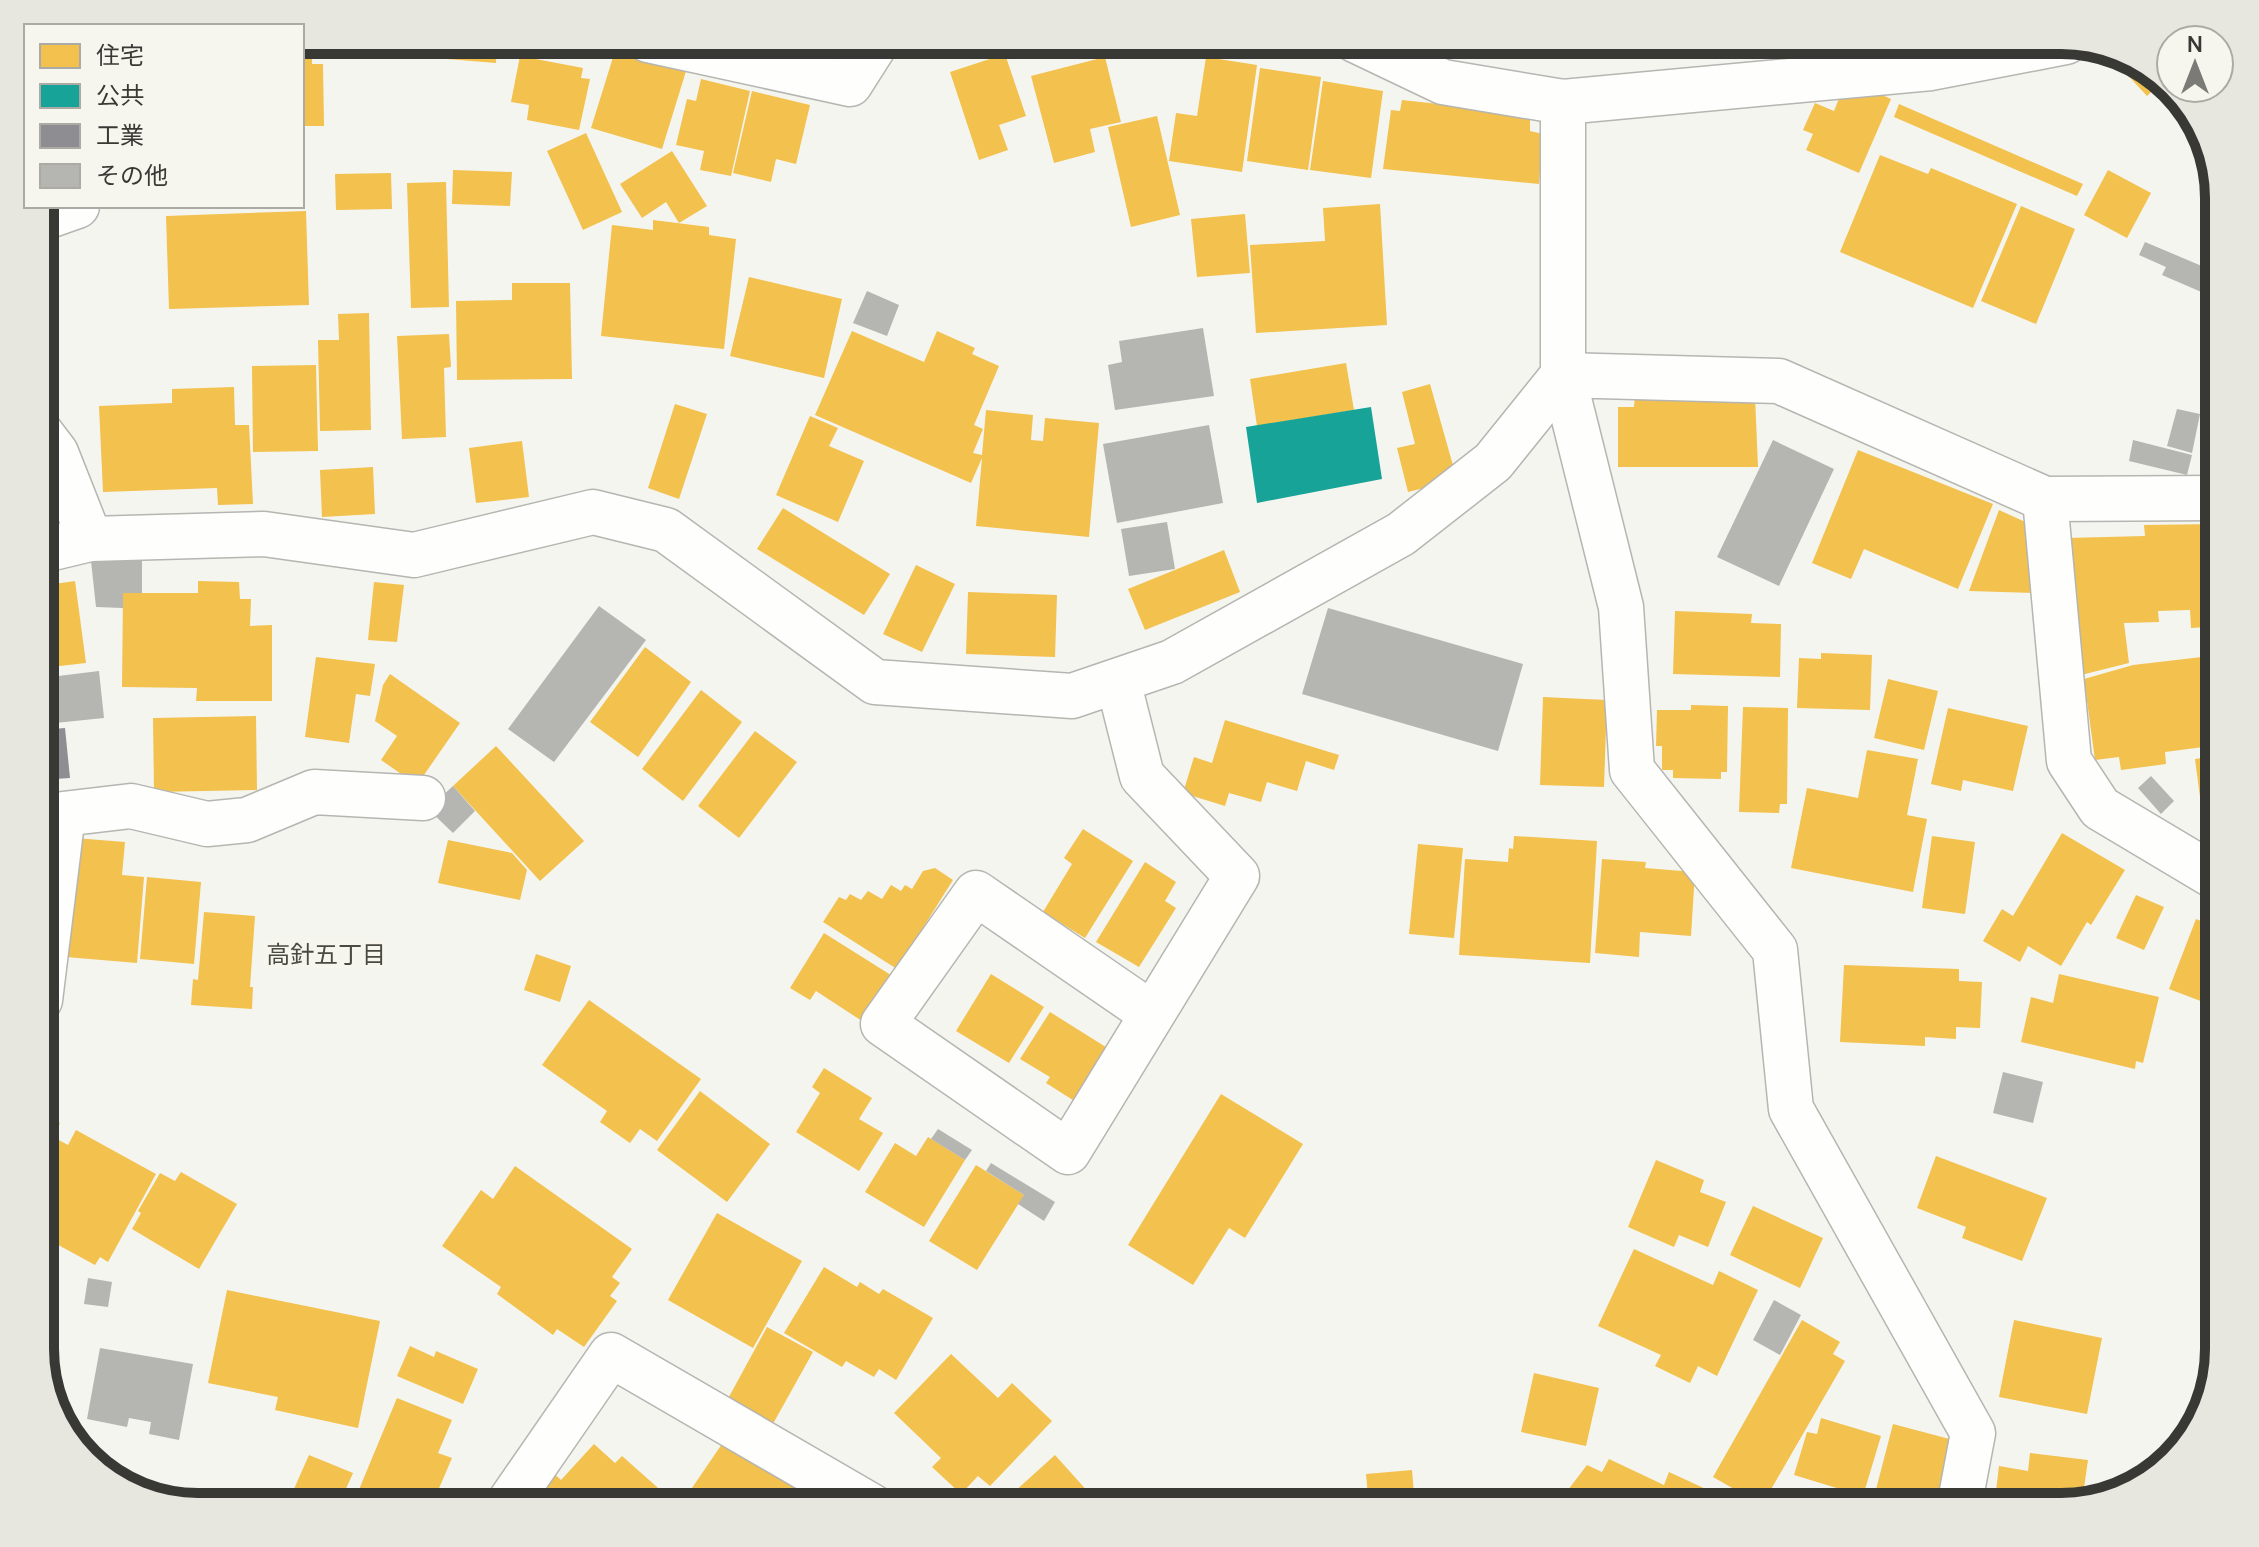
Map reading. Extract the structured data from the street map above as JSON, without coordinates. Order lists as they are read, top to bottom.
{
  "districts": ["高針五丁目"],
  "legend": [
    "住宅",
    "公共",
    "工業",
    "その他"
  ],
  "north": "top"
}
